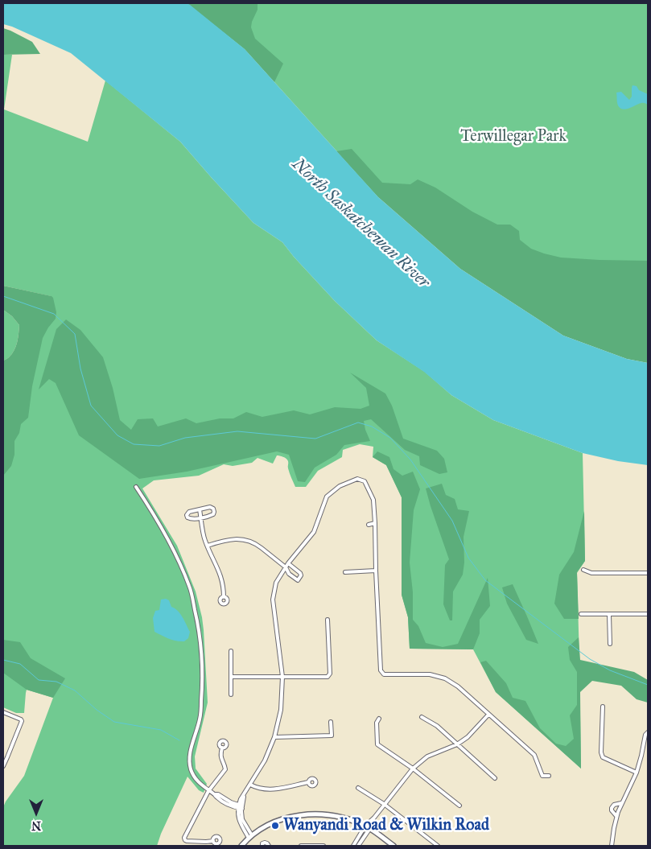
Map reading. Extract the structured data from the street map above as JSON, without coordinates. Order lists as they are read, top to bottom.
{
  "water": ["North Saskatchewan River"],
  "parks": ["Terwillegar Park"],
  "places": ["Wanyandi Road & Wilkin Road"],
  "north": "bottom"
}
